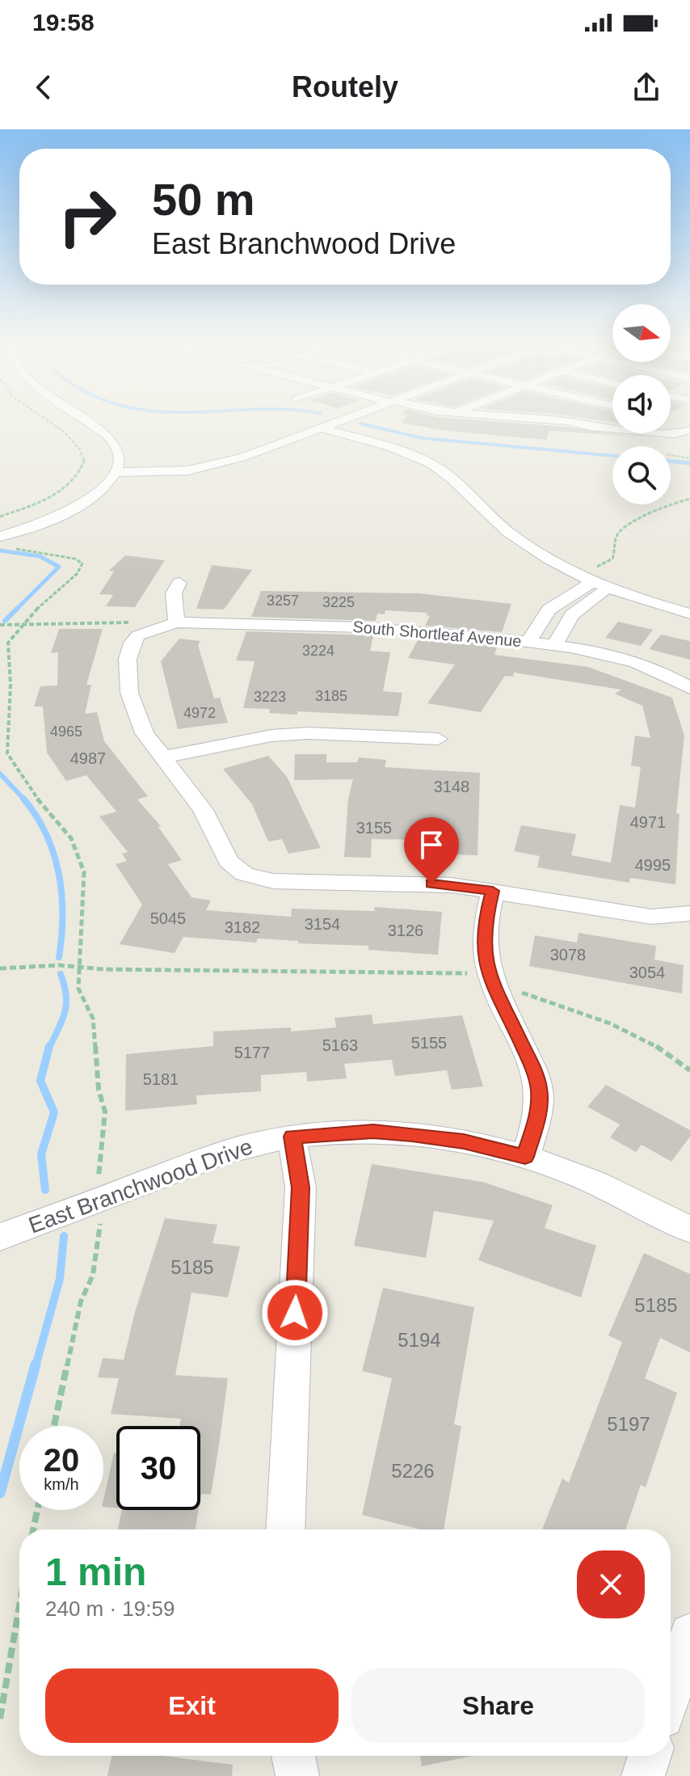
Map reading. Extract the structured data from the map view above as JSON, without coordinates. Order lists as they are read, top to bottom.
{
  "streets": {
    "street": ["South Shortleaf Avenue", "East Branchwood Drive"]
  },
  "house_numbers": [
    "3257",
    "3225",
    "3224",
    "3185",
    "3223",
    "4972",
    "4965",
    "4987",
    "3148",
    "4971",
    "3155",
    "4995",
    "5045",
    "3154",
    "3182",
    "3126",
    "3078",
    "3054",
    "5155",
    "5163",
    "5177",
    "5181",
    "5185",
    "5185",
    "5194",
    "5197",
    "5226"
  ],
  "north": "right",
  "page": {
    "status": "19:58",
    "header": "Routely",
    "turn": ["50 m", "East Branchwood Drive"],
    "speed": "20 km/h",
    "limit": "30",
    "heading": ["1 min", "240 m · 19:59"],
    "buttons": ["Exit", "Share"]
  }
}
